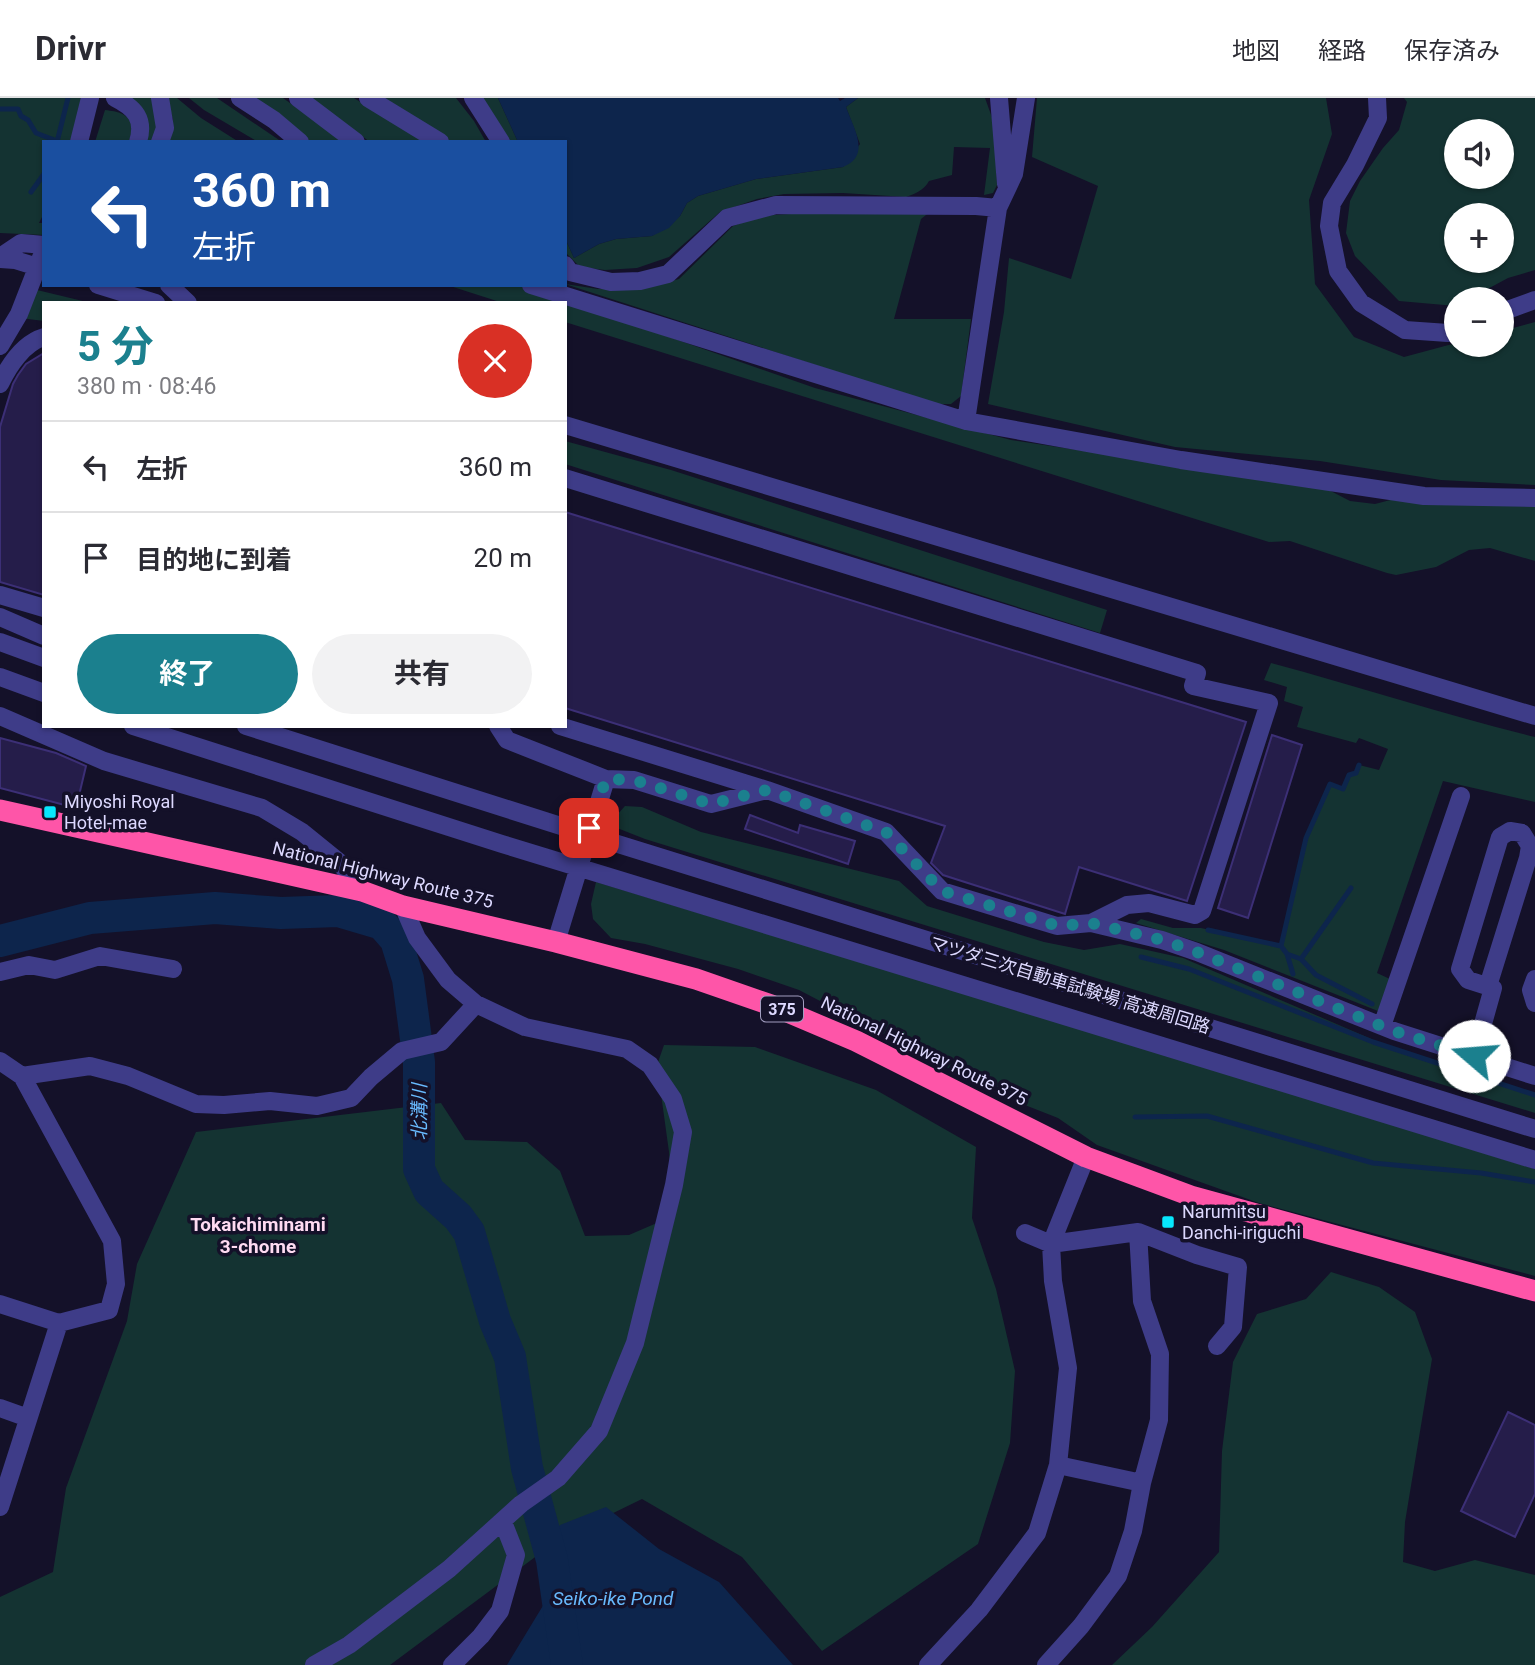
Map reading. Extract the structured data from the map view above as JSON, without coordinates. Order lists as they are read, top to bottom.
{
  "streets": {
    "highway": ["National Highway Route 375", "375"],
    "street": ["マツダ三次自動車試験場 高速周回路"]
  },
  "districts": ["Tokaichiminami 3-chome"],
  "water": ["北溝川", "Seiko-ike Pond"],
  "places": {
    "transit": ["Miyoshi Royal Hotel-mae", "Narumitsu Danchi-iriguchi"]
  },
  "page": {
    "header": "Drivr",
    "nav": ["地図", "経路", "保存済み"],
    "map_buttons": ["+", "−"],
    "turn": ["360 m", "左折"],
    "heading": ["5 分", "380 m · 08:46"],
    "list": [
      {
        "name": "左折",
        "value": "360 m"
      },
      {
        "name": "目的地に到着",
        "value": "20 m"
      }
    ],
    "buttons": ["終了", "共有"]
  }
}
